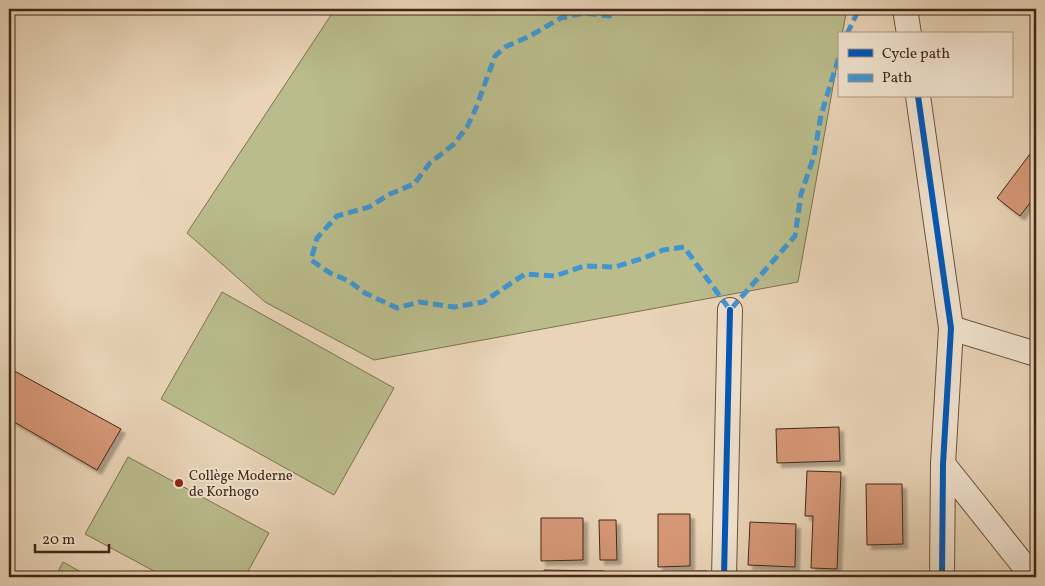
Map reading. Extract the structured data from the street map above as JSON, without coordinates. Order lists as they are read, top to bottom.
{
  "places": ["Collège Moderne de Korhogo"],
  "legend": ["Cycle path", "Path"],
  "scale_bar": "20 m"
}
